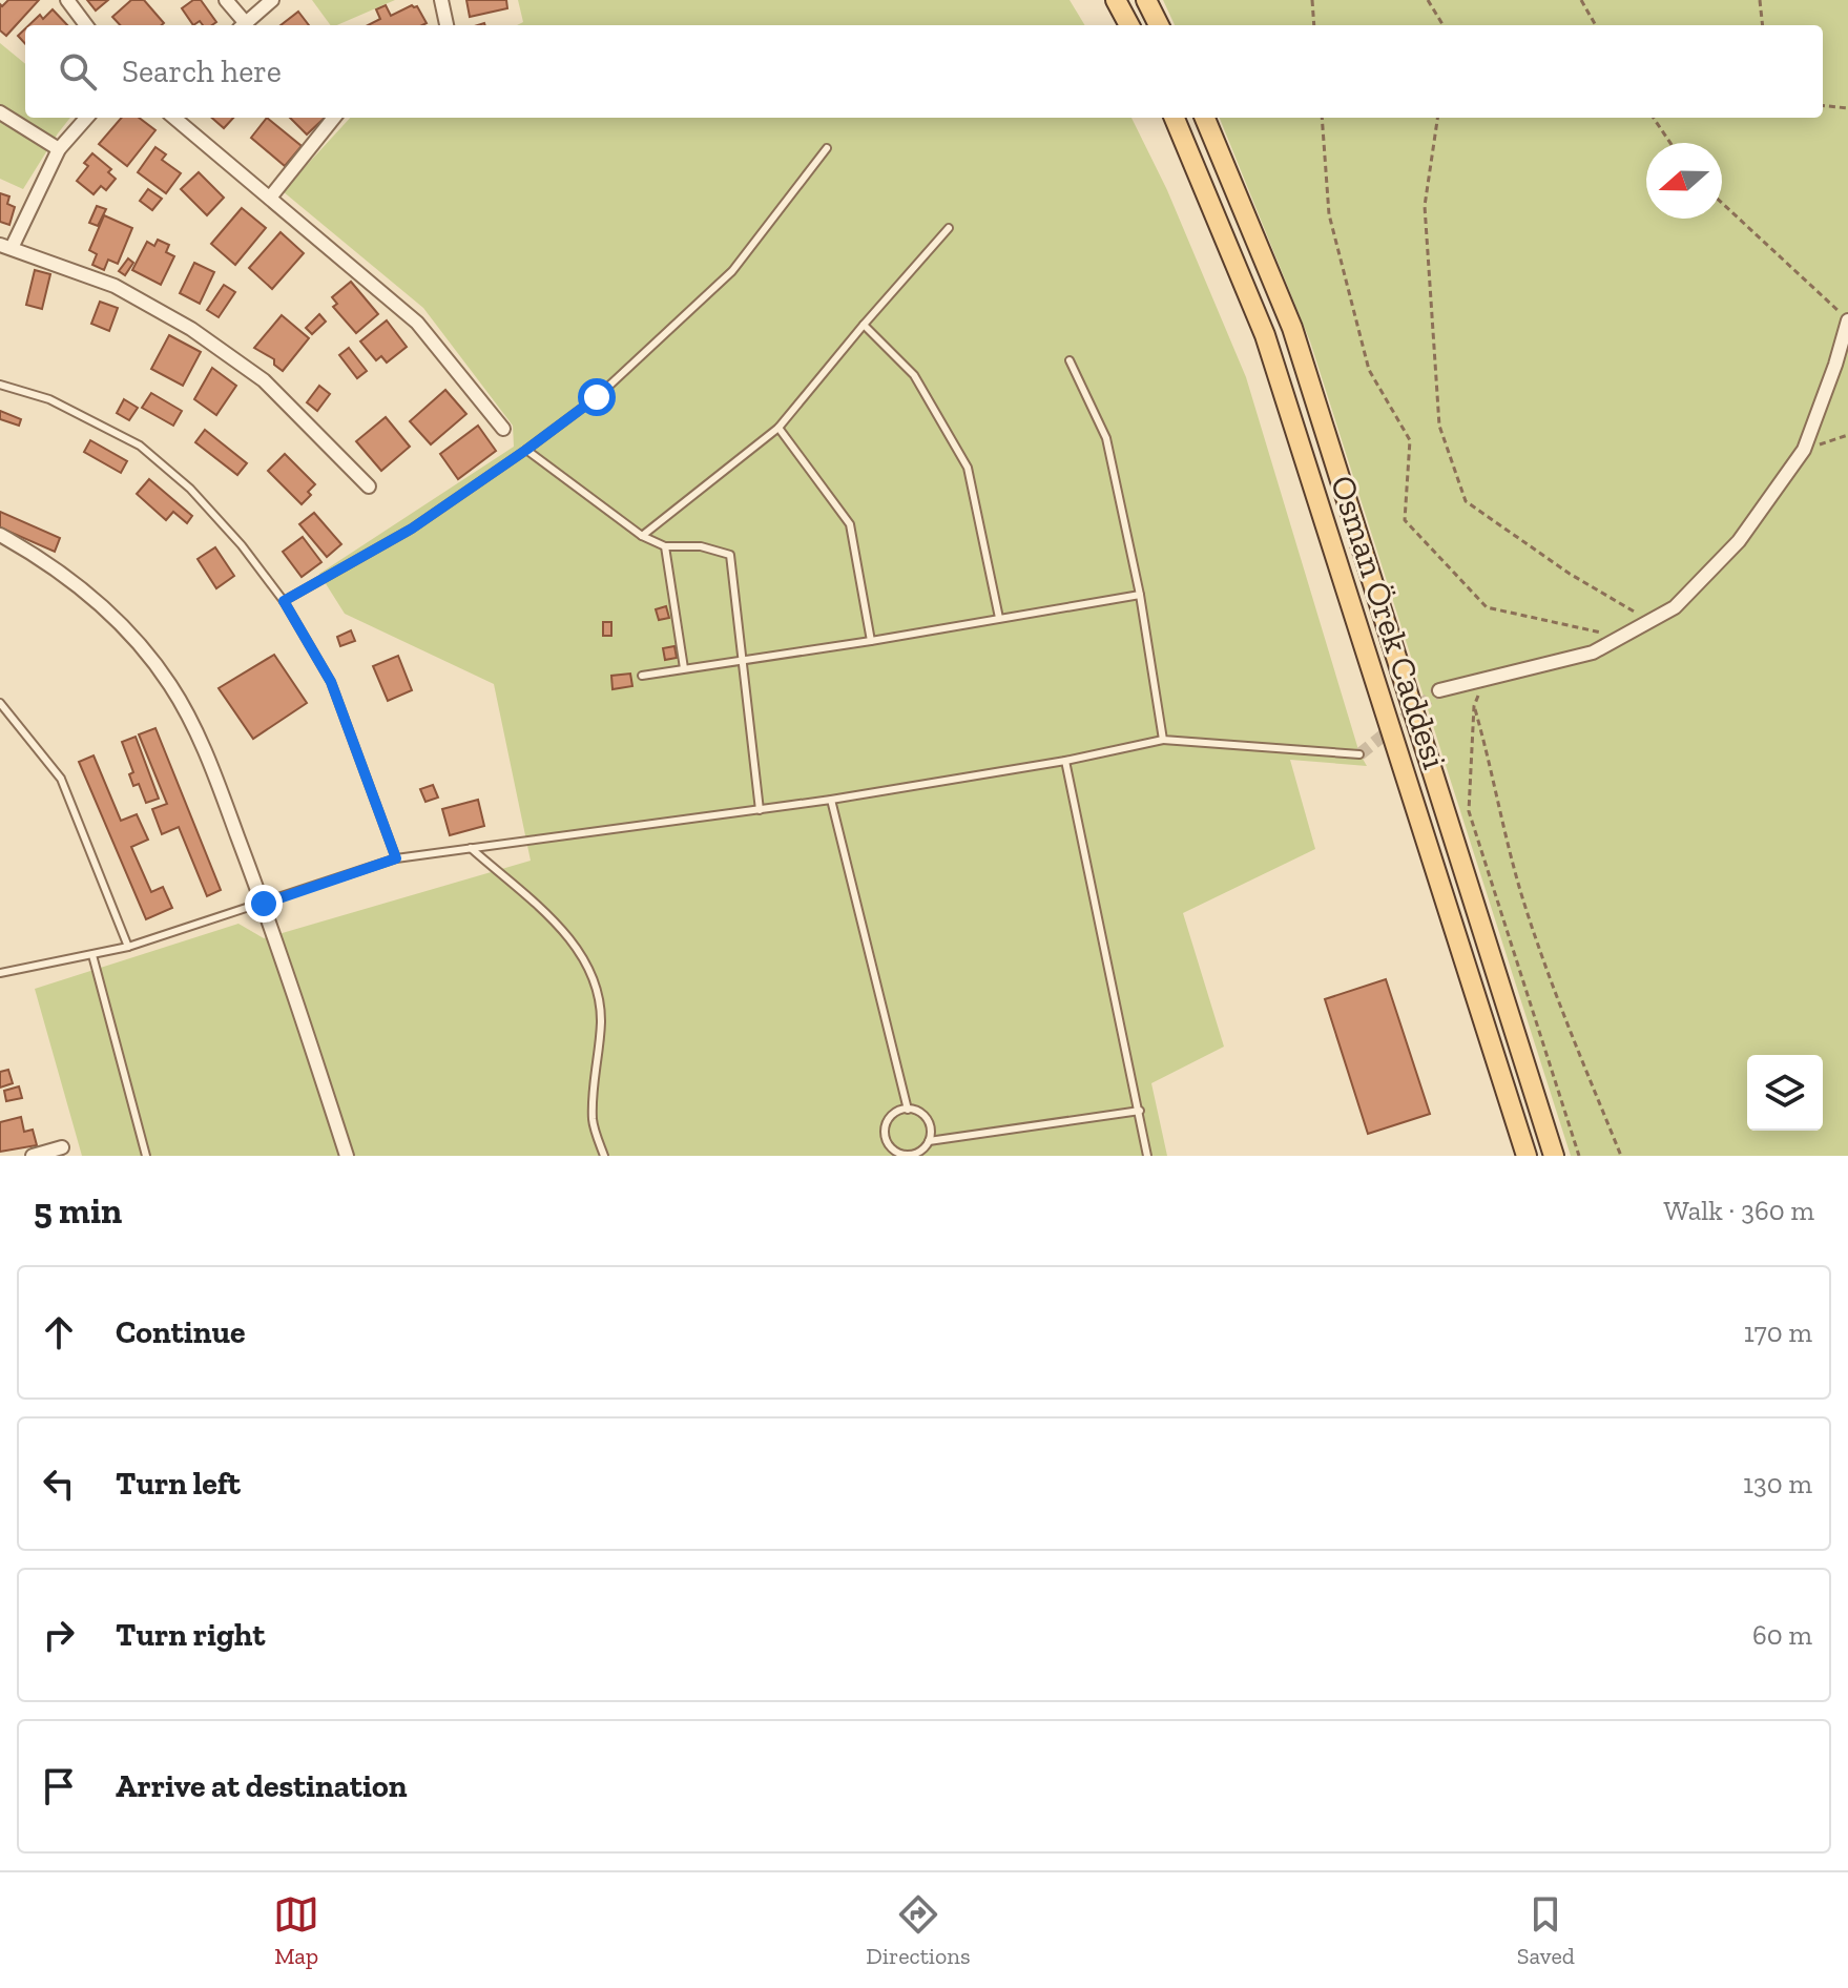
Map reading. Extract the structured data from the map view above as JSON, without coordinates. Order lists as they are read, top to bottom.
{
  "streets": {
    "main road": ["Osman Örek Caddesi"]
  },
  "north": "left",
  "page": {
    "search": "Search here",
    "heading": ["5 min", "Walk · 360 m"],
    "list": [
      ["Continue", "170 m"],
      ["Turn left", "130 m"],
      ["Turn right", "60 m"],
      "Arrive at destination"
    ],
    "nav": ["Map", "Directions", "Saved"]
  }
}
